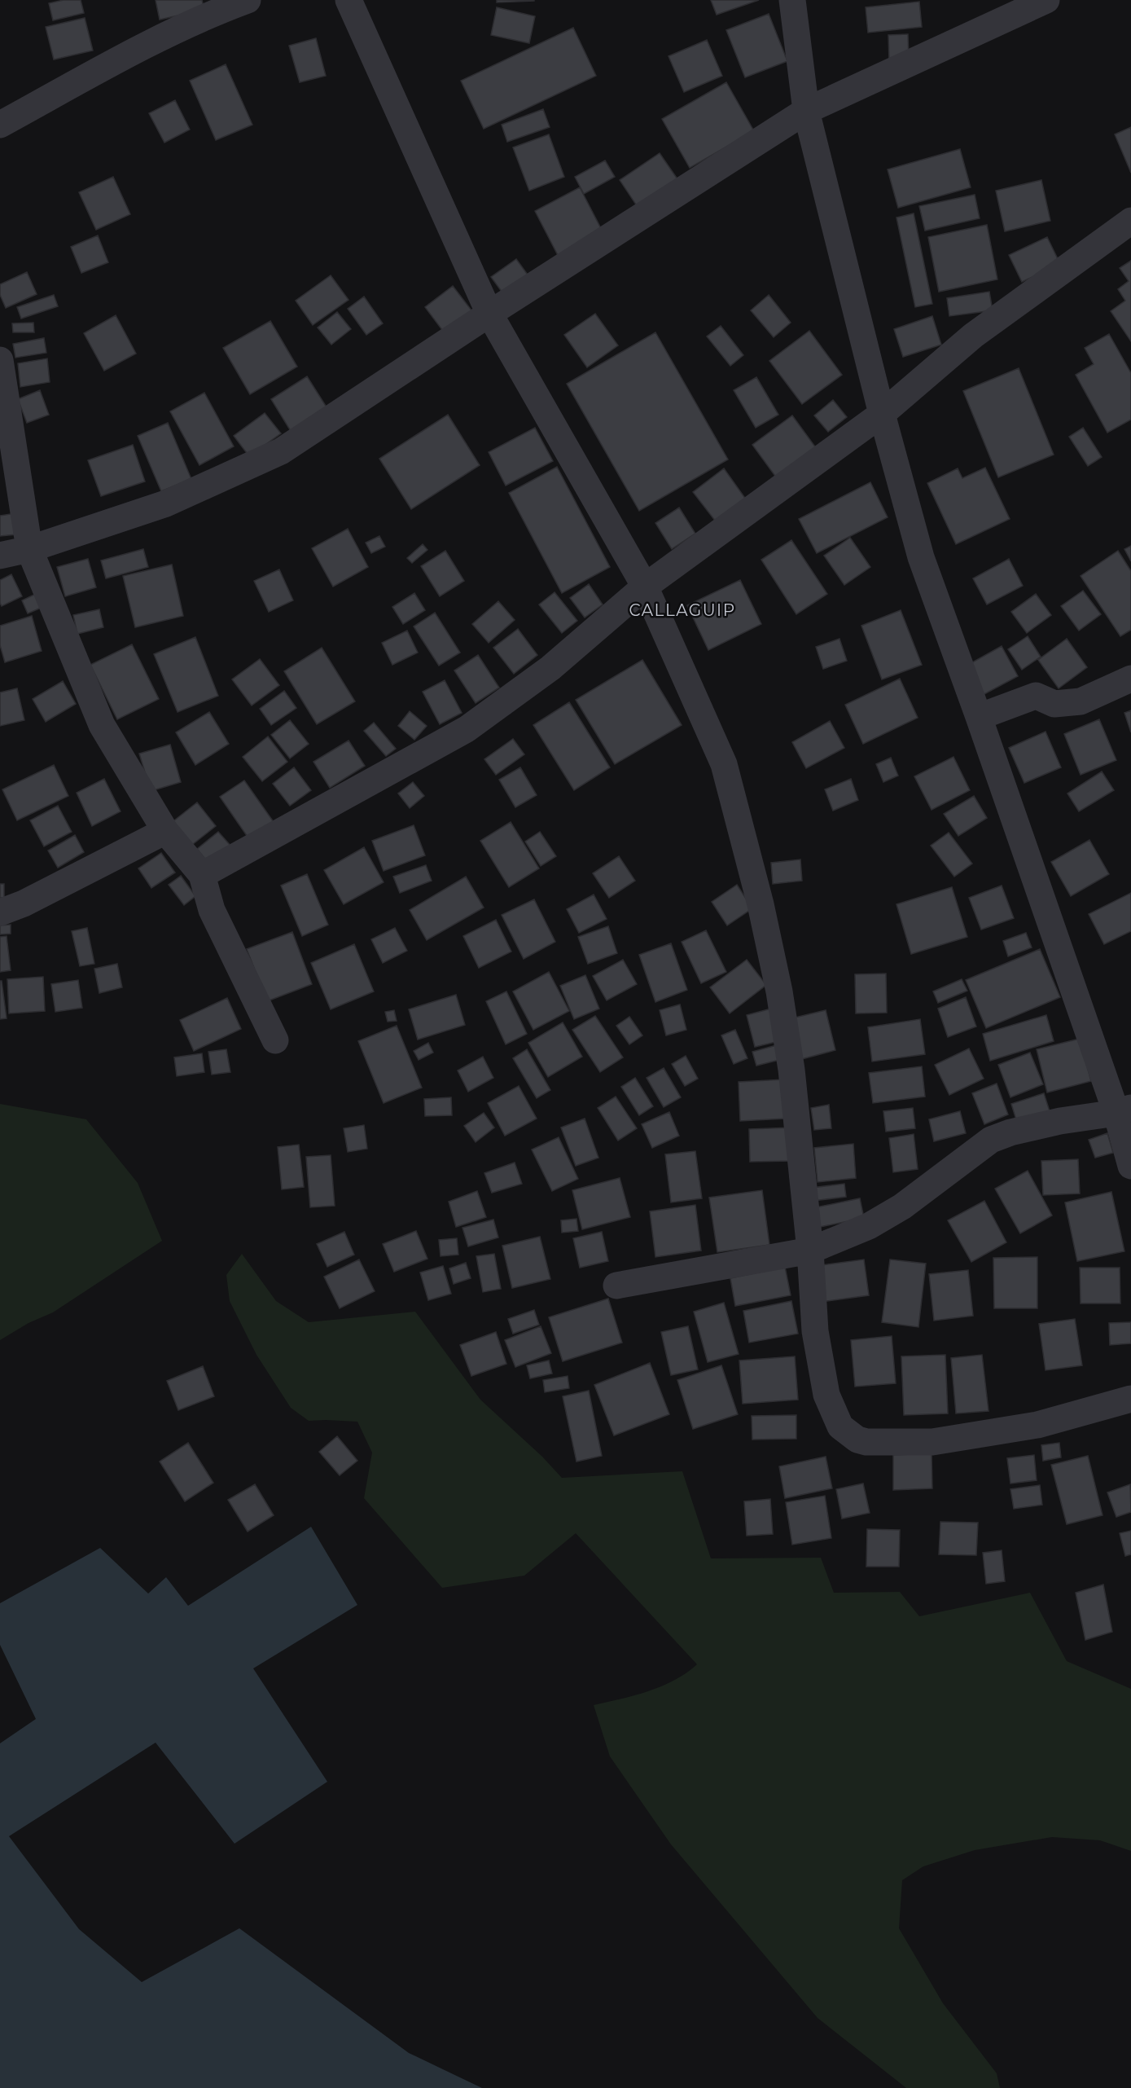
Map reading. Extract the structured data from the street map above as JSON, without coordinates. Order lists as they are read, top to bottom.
{
  "districts": ["CALLAGUIP"]
}
